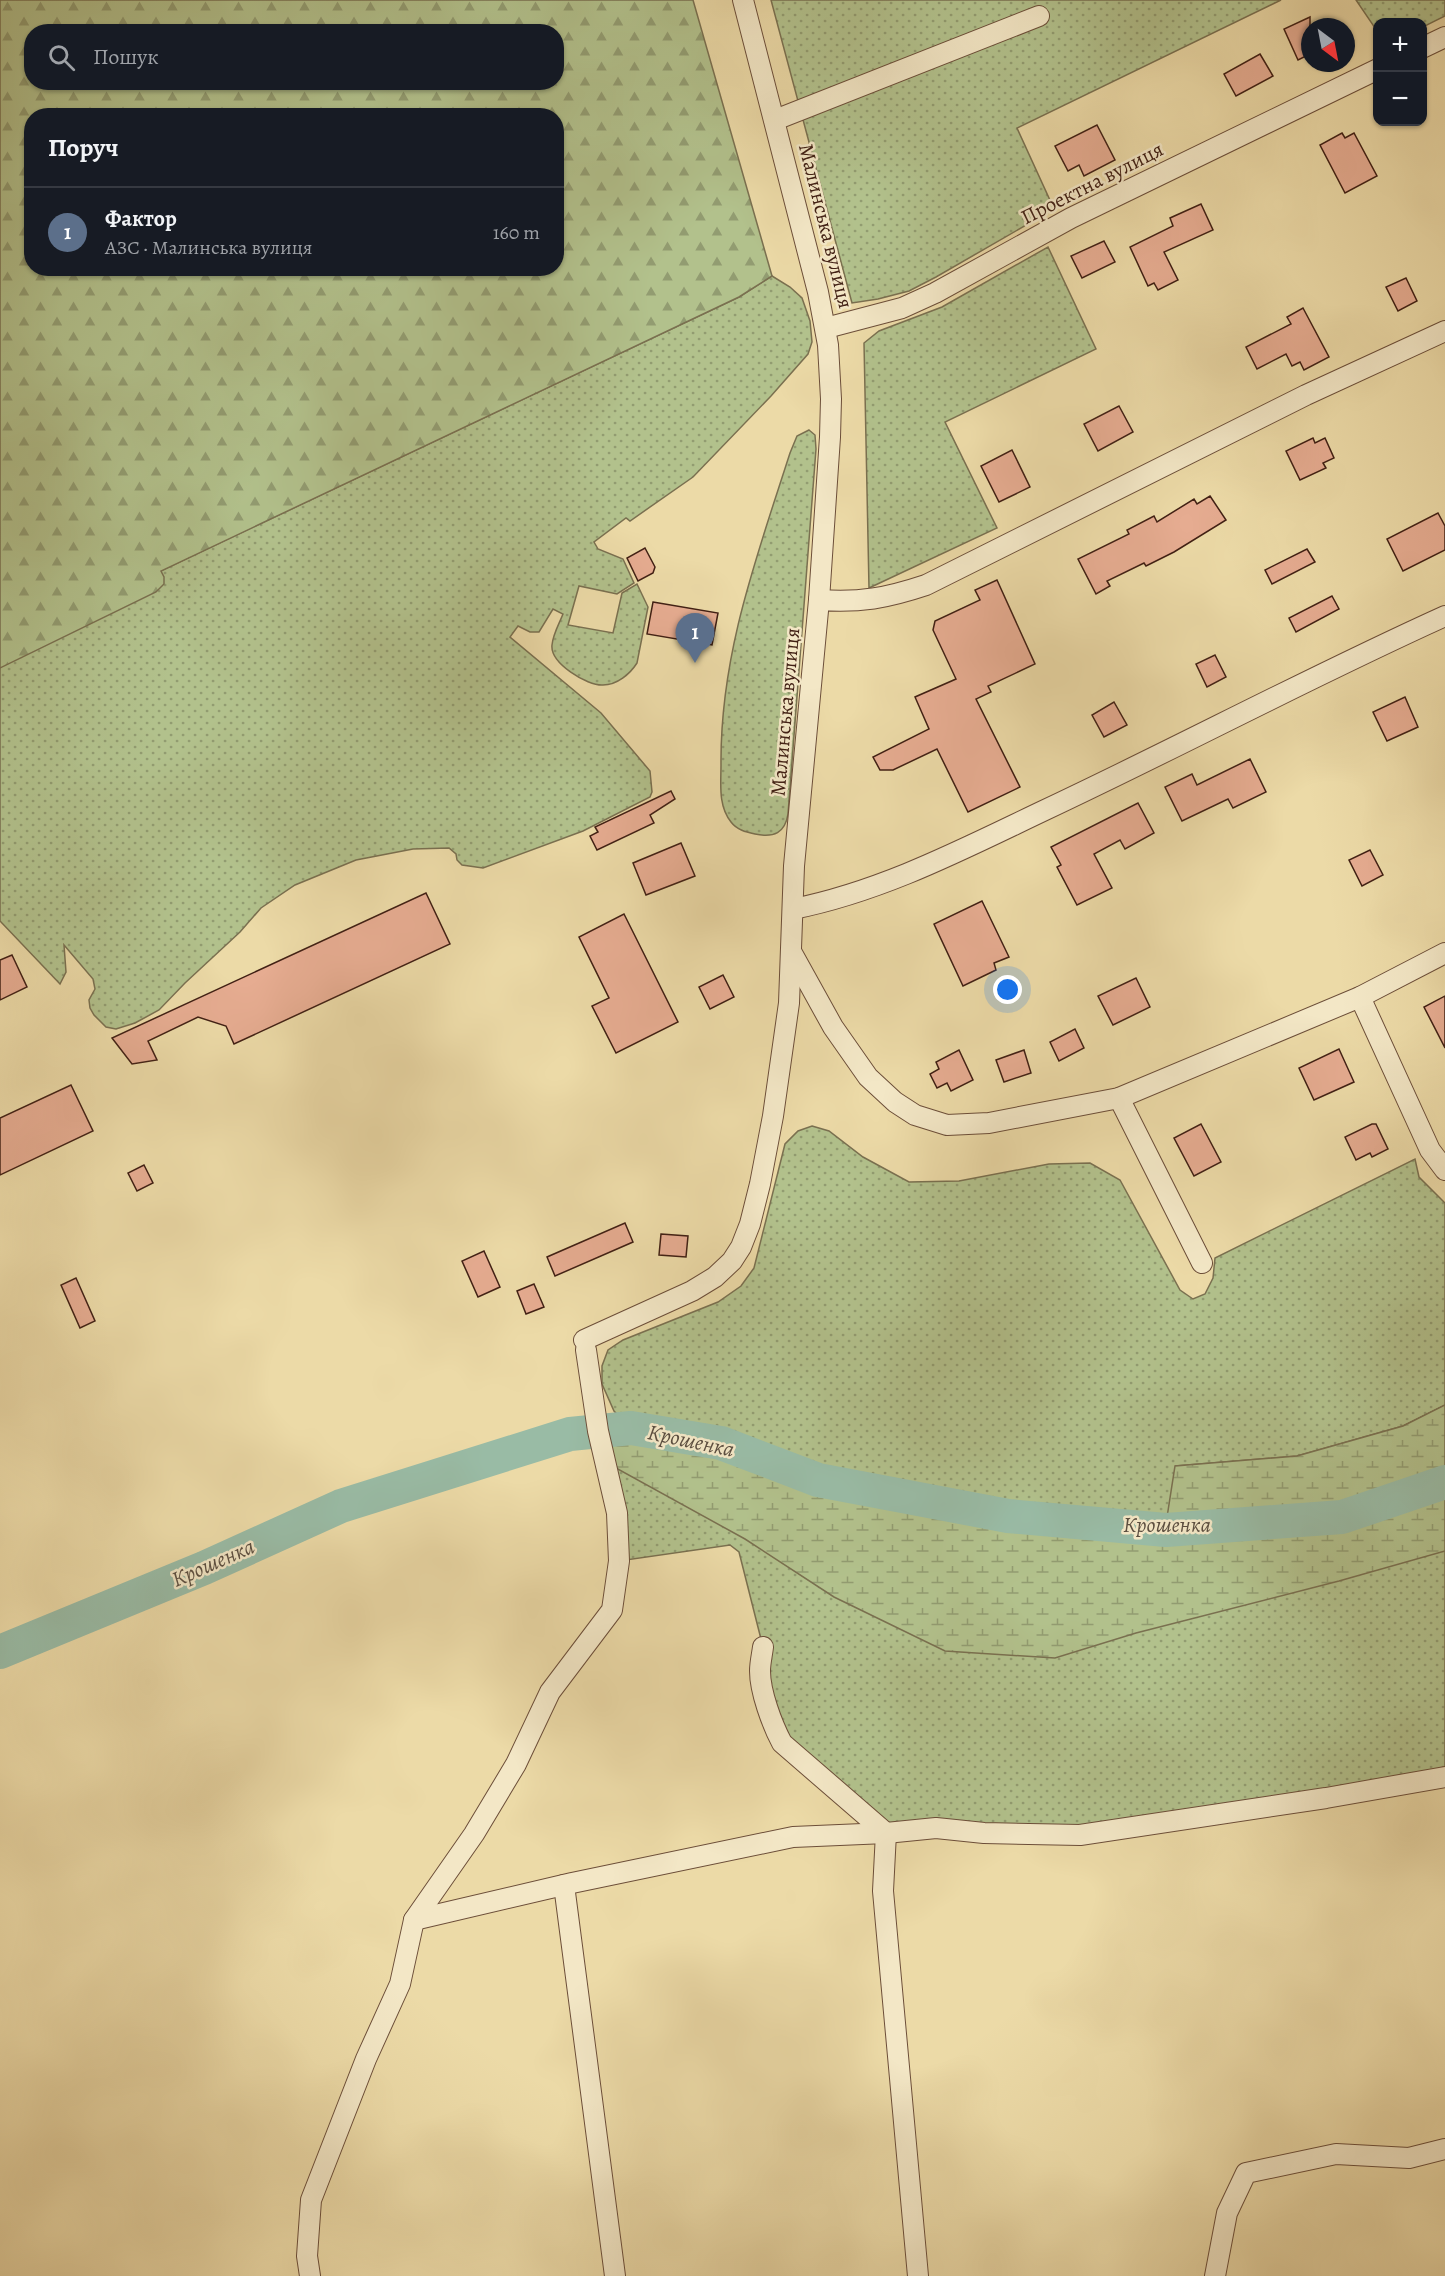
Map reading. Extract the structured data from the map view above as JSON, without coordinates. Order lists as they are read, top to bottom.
{
  "streets": {
    "street": ["Проектна вулиця", "Малинська вулиця"]
  },
  "crossings": [
    ["Проектна вулиця", "Малинська вулиця"]
  ],
  "water": ["Крошенка"],
  "north": "bottom right",
  "page": {
    "map_buttons": ["+", "−"],
    "search": "Пошук",
    "heading": "Поруч",
    "list": [
      {
        "mark": "1",
        "name": "Фактор",
        "note": "АЗС · Малинська вулиця",
        "value": "160 m"
      }
    ],
    "pins": "1"
  }
}
